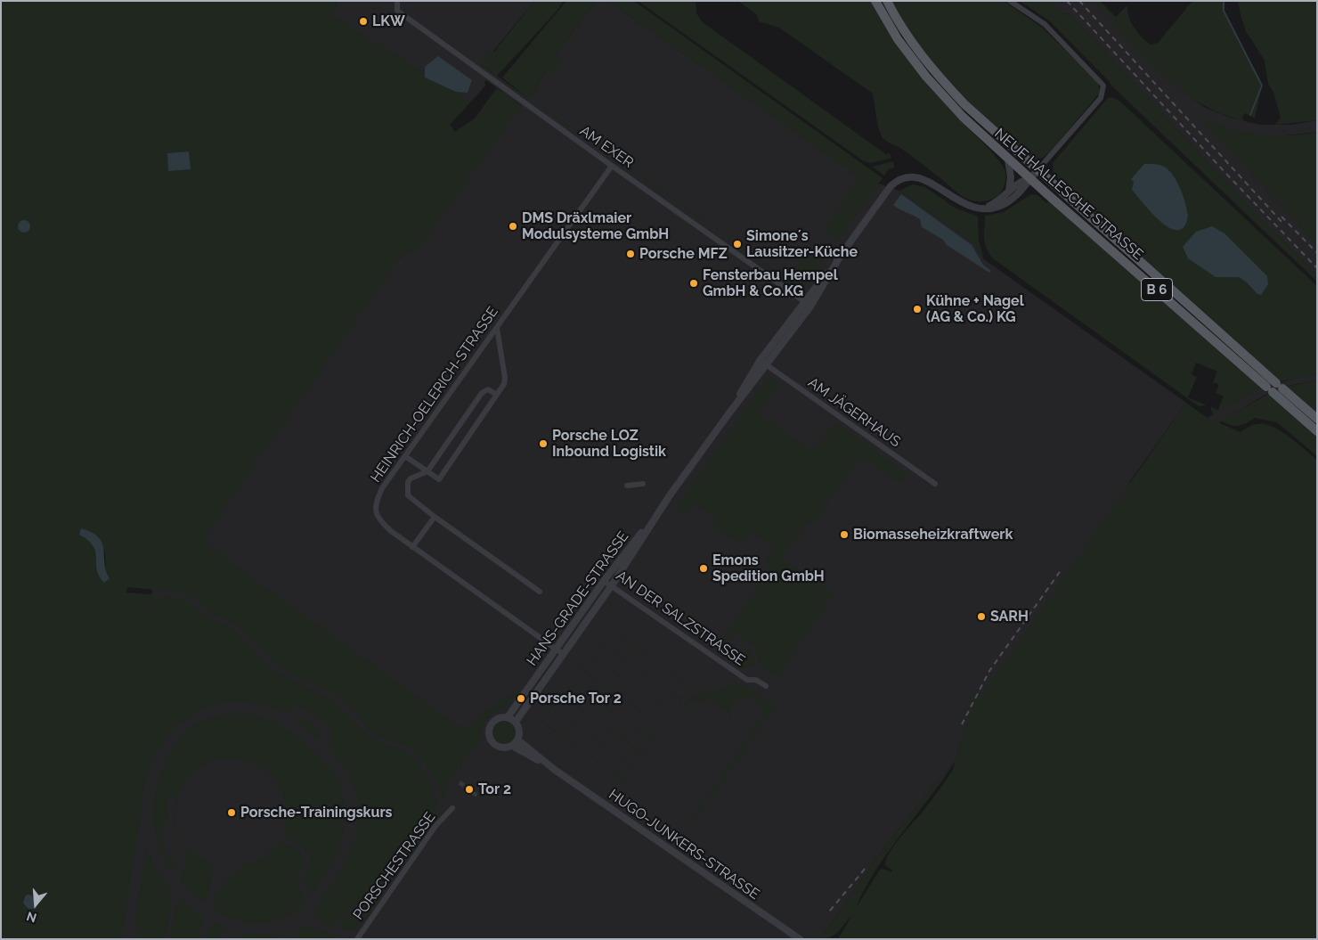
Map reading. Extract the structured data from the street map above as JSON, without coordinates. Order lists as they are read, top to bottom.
{
  "streets": {
    "main road": ["NEUE HALLESCHE STRASSE", "B 6"],
    "street": [
      "AM EXER",
      "HEINRICH-OELERICH-STRASSE",
      "AM JÄGERHAUS",
      "HANS-GRADE-STRASSE",
      "AN DER SALZSTRASSE",
      "HUGO-JUNKERS-STRASSE",
      "PORSCHESTRASSE"
    ]
  },
  "crossings": [
    ["AM EXER", "HEINRICH-OELERICH-STRASSE"],
    ["AM EXER", "HANS-GRADE-STRASSE"],
    ["NEUE HALLESCHE STRASSE", "HANS-GRADE-STRASSE"],
    ["HEINRICH-OELERICH-STRASSE", "HANS-GRADE-STRASSE"],
    ["AM JÄGERHAUS", "HANS-GRADE-STRASSE"],
    ["HANS-GRADE-STRASSE", "AN DER SALZSTRASSE"],
    ["HANS-GRADE-STRASSE", "HUGO-JUNKERS-STRASSE"]
  ],
  "places": [
    "LKW",
    "DMS Dräxlmaier Modulsysteme GmbH",
    "Simone´s Lausitzer-Küche",
    "Porsche MFZ",
    "Fensterbau Hempel GmbH & Co.KG",
    "Kühne + Nagel (AG & Co.) KG",
    "Porsche LOZ Inbound Logistik",
    "Biomasseheizkraftwerk",
    "Emons Spedition GmbH",
    "SARH",
    "Porsche Tor 2",
    "Tor 2",
    "Porsche-Trainingskurs"
  ],
  "north": "bottom"
}
